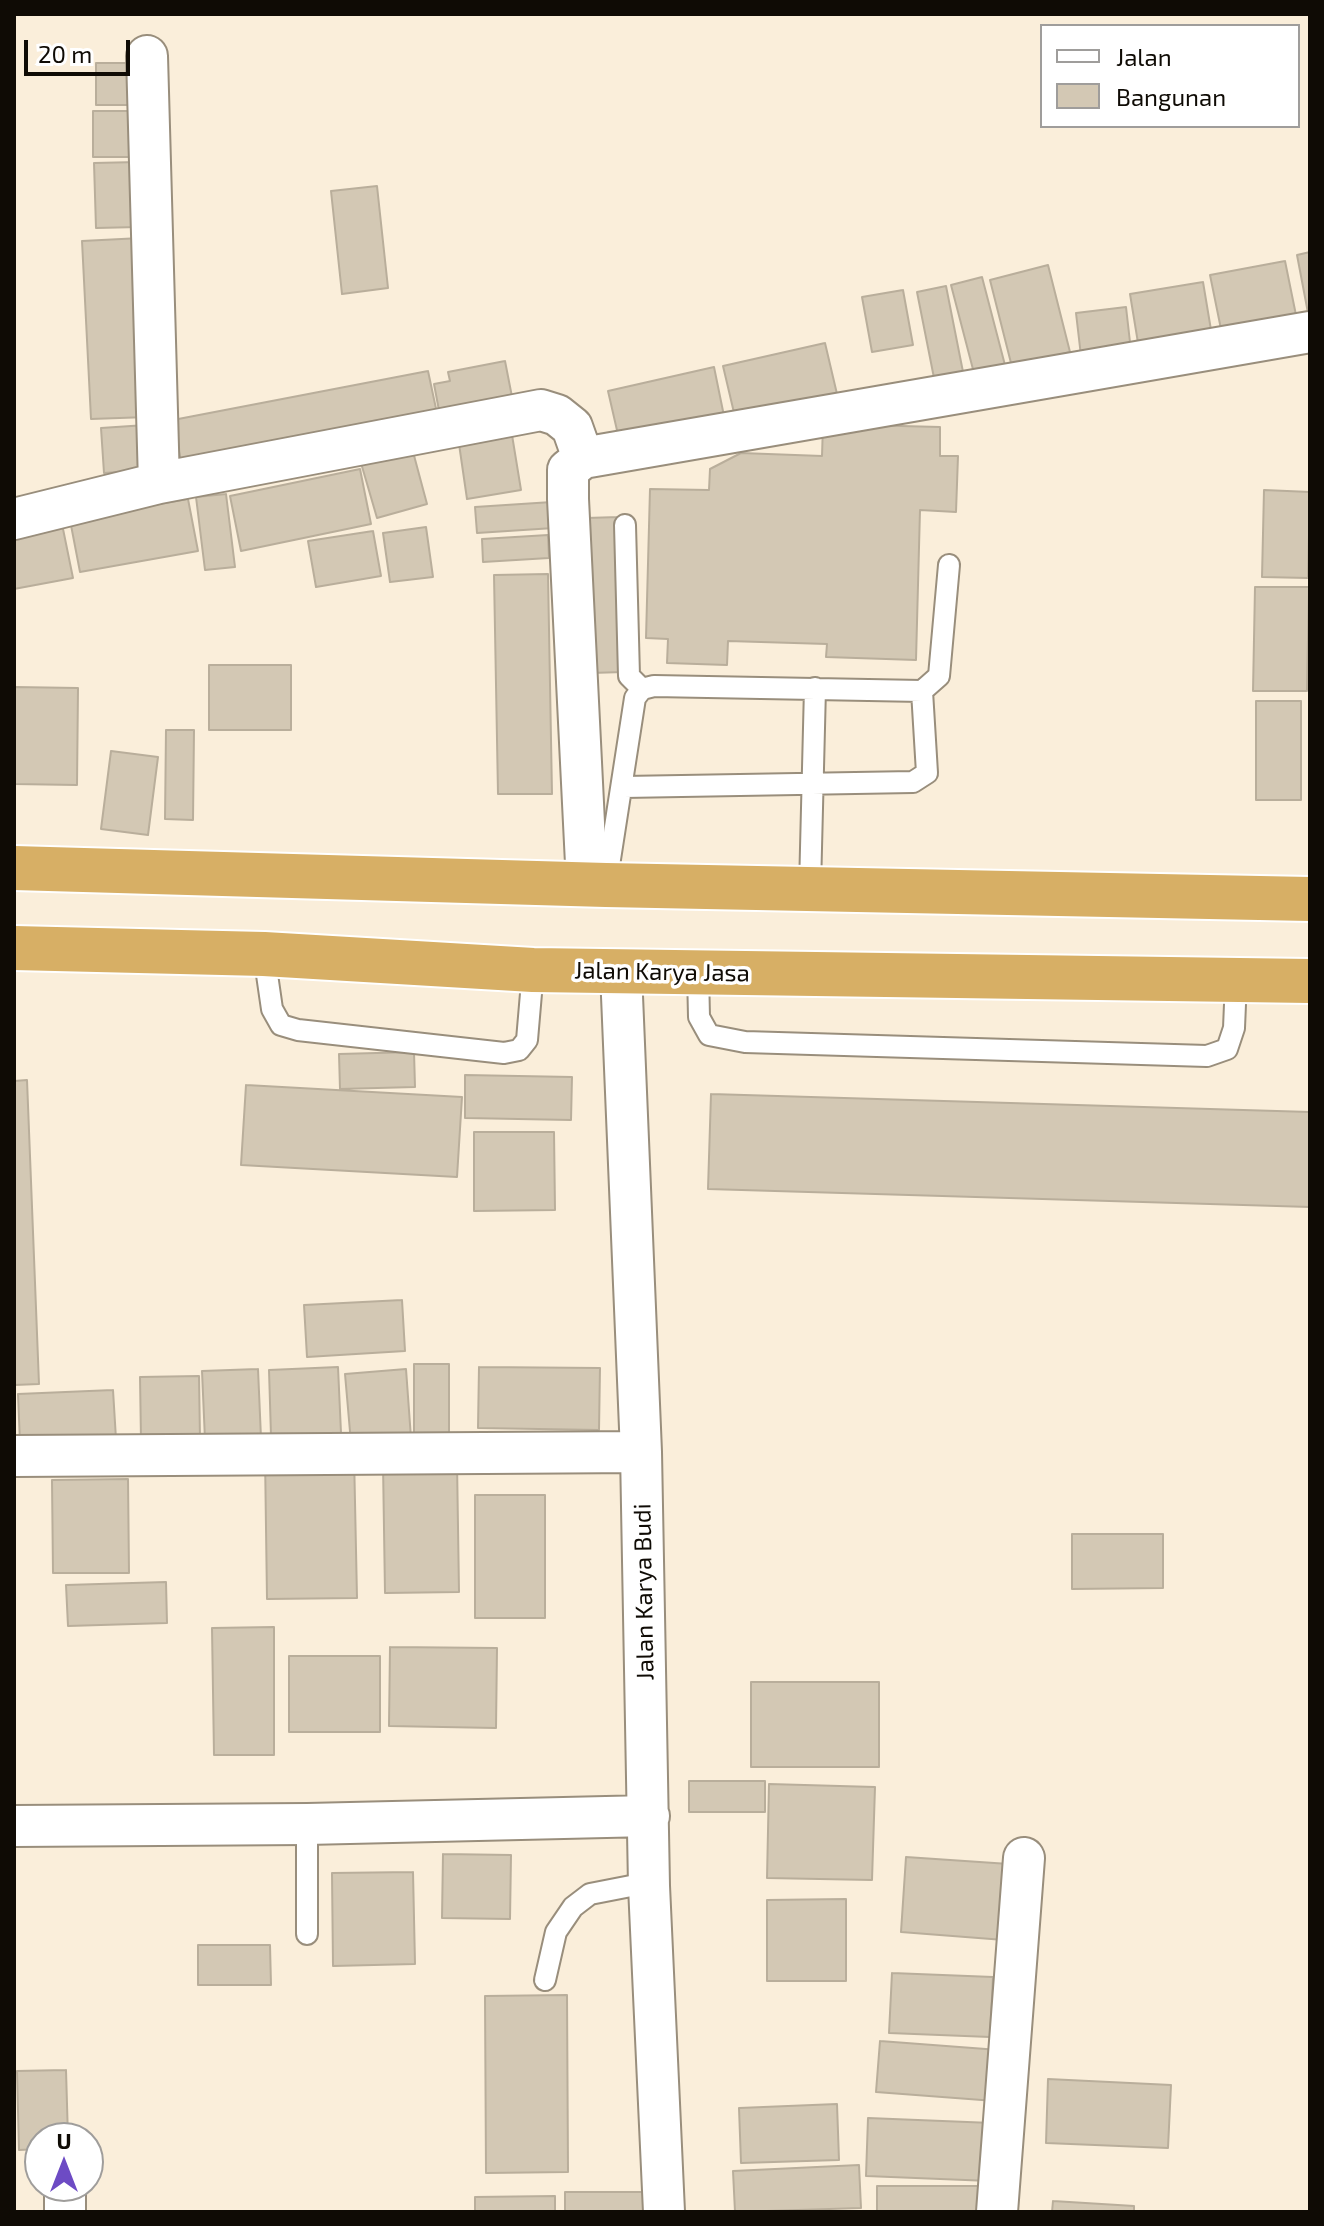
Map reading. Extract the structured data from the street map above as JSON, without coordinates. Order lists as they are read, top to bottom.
{
  "streets": {
    "highway": ["Jalan Karya Jasa"],
    "street": ["Jalan Karya Budi"]
  },
  "crossings": [
    ["Jalan Karya Jasa", "Jalan Karya Budi"]
  ],
  "legend": ["Jalan", "Bangunan"],
  "scale_bar": "20 m",
  "north": "top"
}
